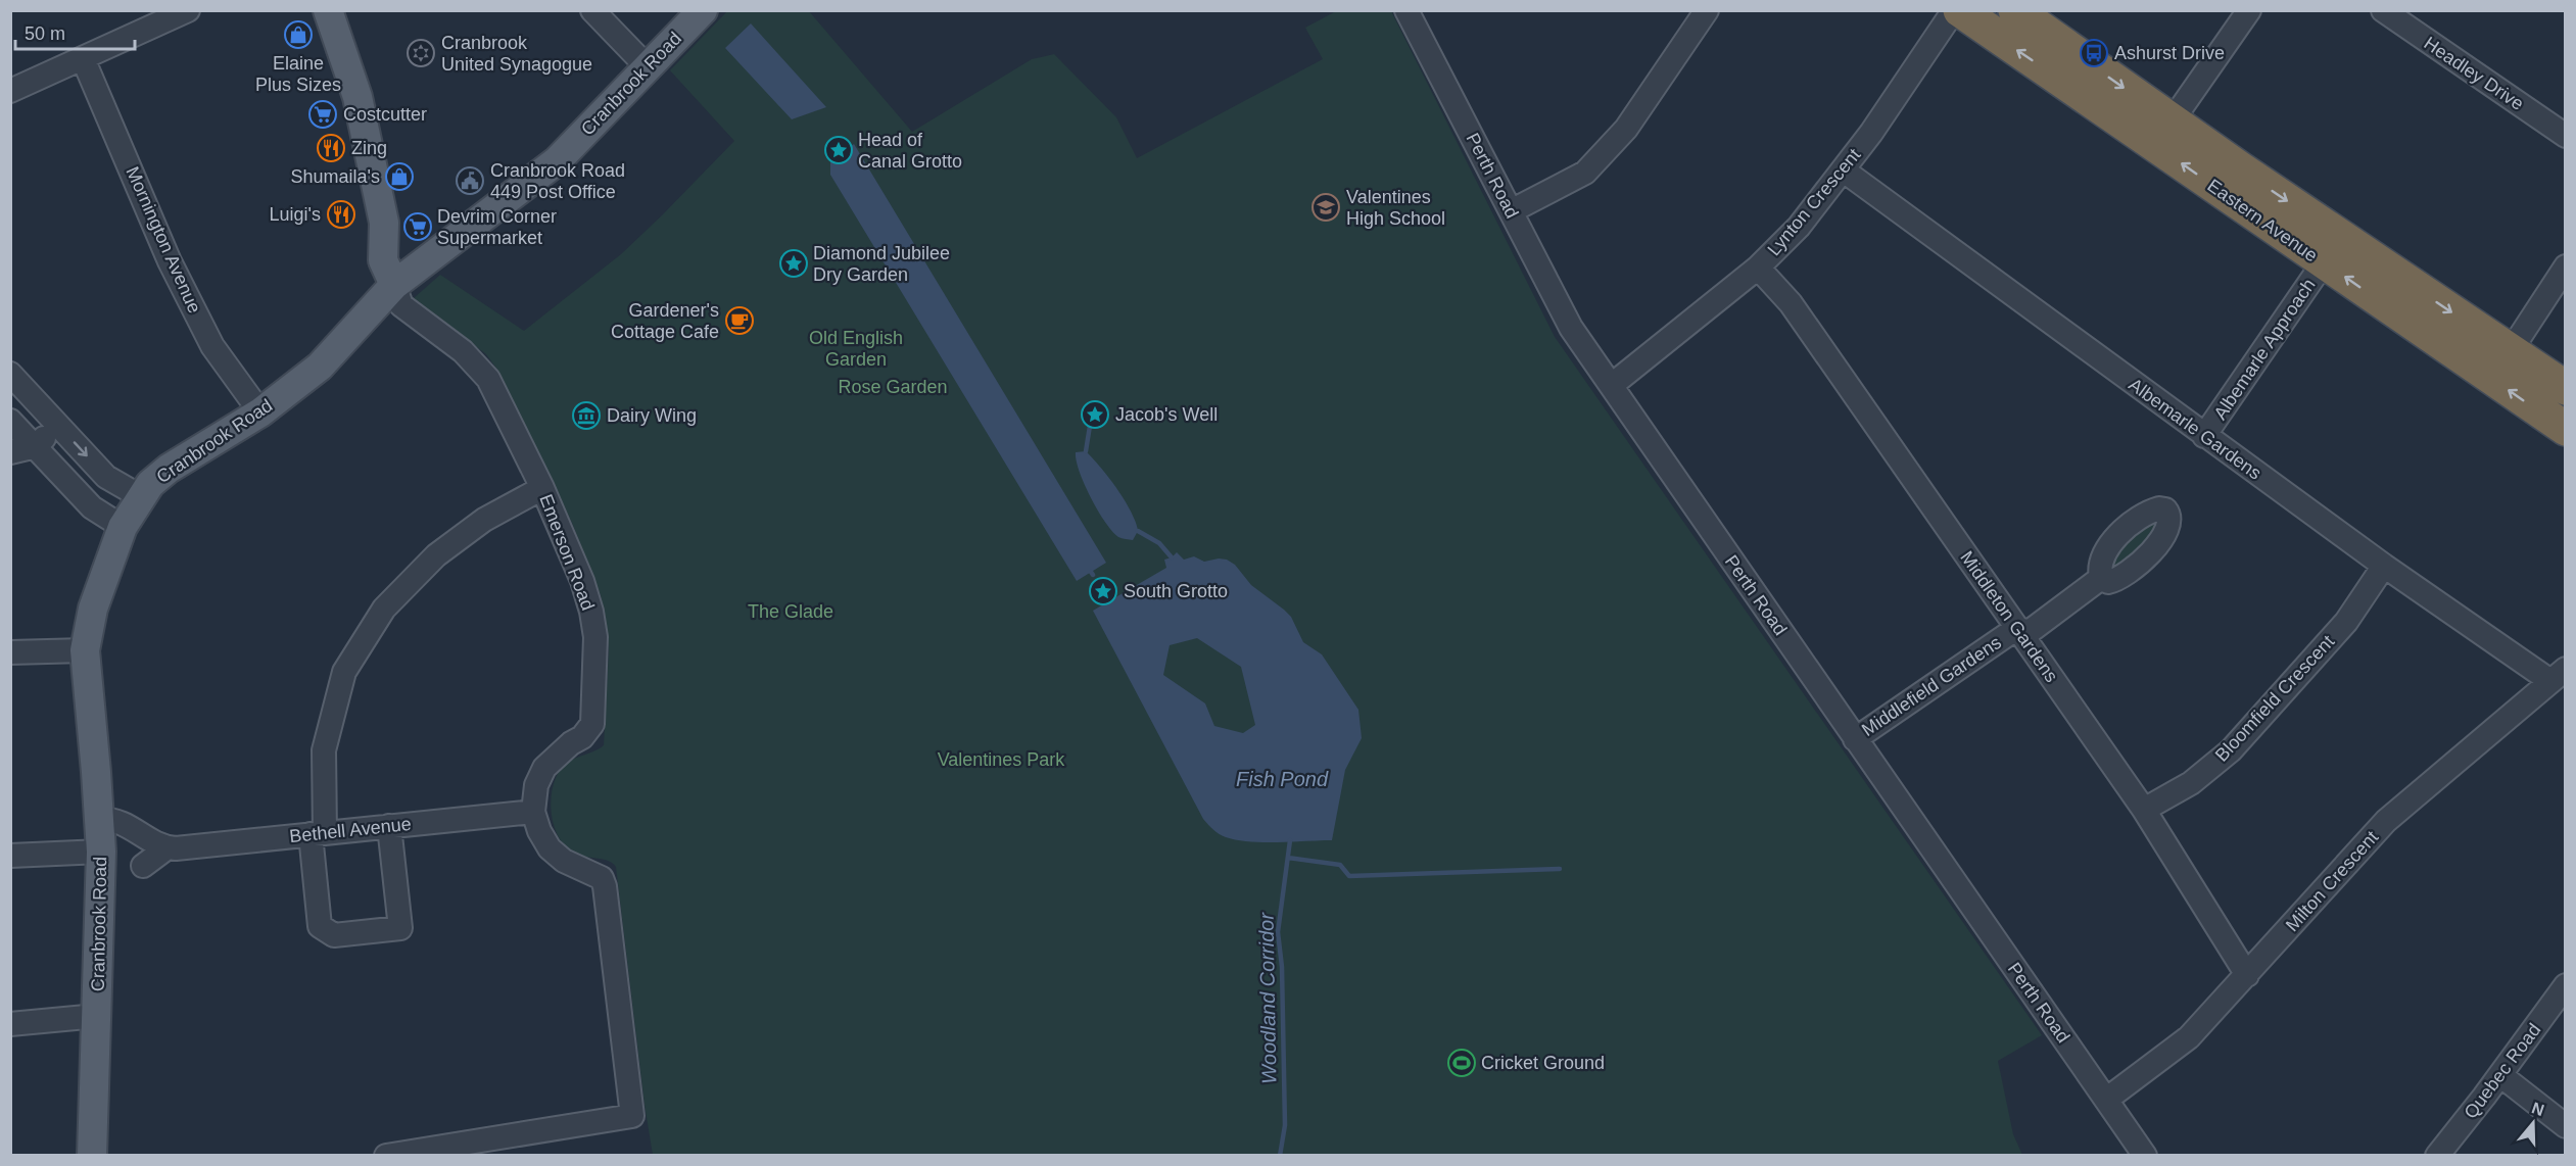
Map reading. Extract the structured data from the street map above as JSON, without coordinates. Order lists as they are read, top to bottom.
{
  "streets": {
    "highway": ["Eastern Avenue"],
    "main road": ["Cranbrook Road"],
    "street": [
      "Headley Drive",
      "Perth Road",
      "Lynton Crescent",
      "Mornington Avenue",
      "Albemarle Approach",
      "Albemarle Gardens",
      "Emerson Road",
      "Middleton Gardens",
      "Middlefield Gardens",
      "Bloomfield Crescent",
      "Bethell Avenue",
      "Milton Crescent",
      "Quebec Road"
    ]
  },
  "crossings": [
    ["Cranbrook Road", "Mornington Avenue"],
    ["Cranbrook Road", "Emerson Road"],
    ["Perth Road", "Lynton Crescent"],
    ["Perth Road", "Middlefield Gardens"],
    ["Perth Road", "Milton Crescent"],
    ["Lynton Crescent", "Albemarle Gardens"],
    ["Lynton Crescent", "Middleton Gardens"],
    ["Eastern Avenue", "Albemarle Approach"],
    ["Albemarle Approach", "Albemarle Gardens"],
    ["Albemarle Gardens", "Bloomfield Crescent"],
    ["Albemarle Gardens", "Milton Crescent"],
    ["Emerson Road", "Bethell Avenue"],
    ["Middleton Gardens", "Middlefield Gardens"],
    ["Middleton Gardens", "Bloomfield Crescent"],
    ["Middleton Gardens", "Milton Crescent"]
  ],
  "water": ["Fish Pond", "Woodland Corridor"],
  "parks": [
    "Old English Garden",
    "Rose Garden",
    "The Glade",
    "Valentines Park"
  ],
  "places": {
    "shop": ["Elaine Plus Sizes", "Shumaila's"],
    "synagogue": ["Cranbrook United Synagogue"],
    "bus stop": ["Ashurst Drive"],
    "supermarket": ["Costcutter", "Devrim Corner Supermarket"],
    "restaurant": ["Zing", "Luigi's"],
    "place": [
      "Head of Canal Grotto",
      "Diamond Jubilee Dry Garden",
      "Jacob's Well",
      "South Grotto"
    ],
    "public building": ["Cranbrook Road 449 Post Office"],
    "school or university": ["Valentines High School"],
    "cafe": ["Gardener's Cottage Cafe"],
    "museum": ["Dairy Wing"],
    "sports": ["Cricket Ground"]
  },
  "scale_bar": "50 m",
  "north": "top"
}
